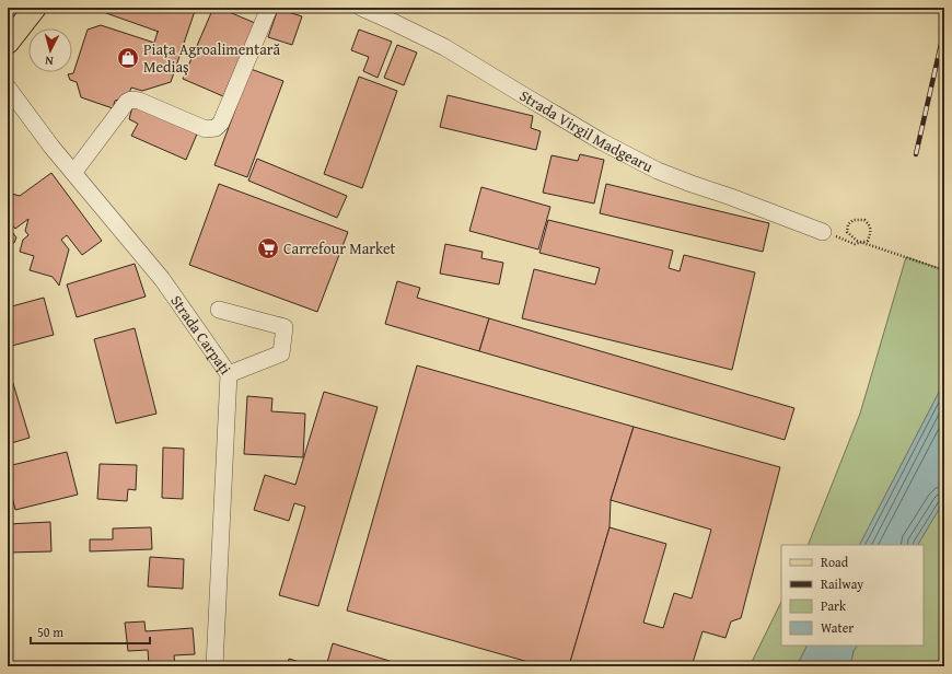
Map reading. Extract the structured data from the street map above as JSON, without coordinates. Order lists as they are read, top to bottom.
{
  "streets": {
    "street": ["Strada Virgil Madgearu", "Strada Carpați"]
  },
  "places": {
    "shop": ["Piaţa Agroalimentară Mediaş"],
    "supermarket": ["Carrefour Market"]
  },
  "legend": [
    "Road",
    "Railway",
    "Park",
    "Water"
  ],
  "scale_bar": "50 m",
  "north": "bottom"
}
